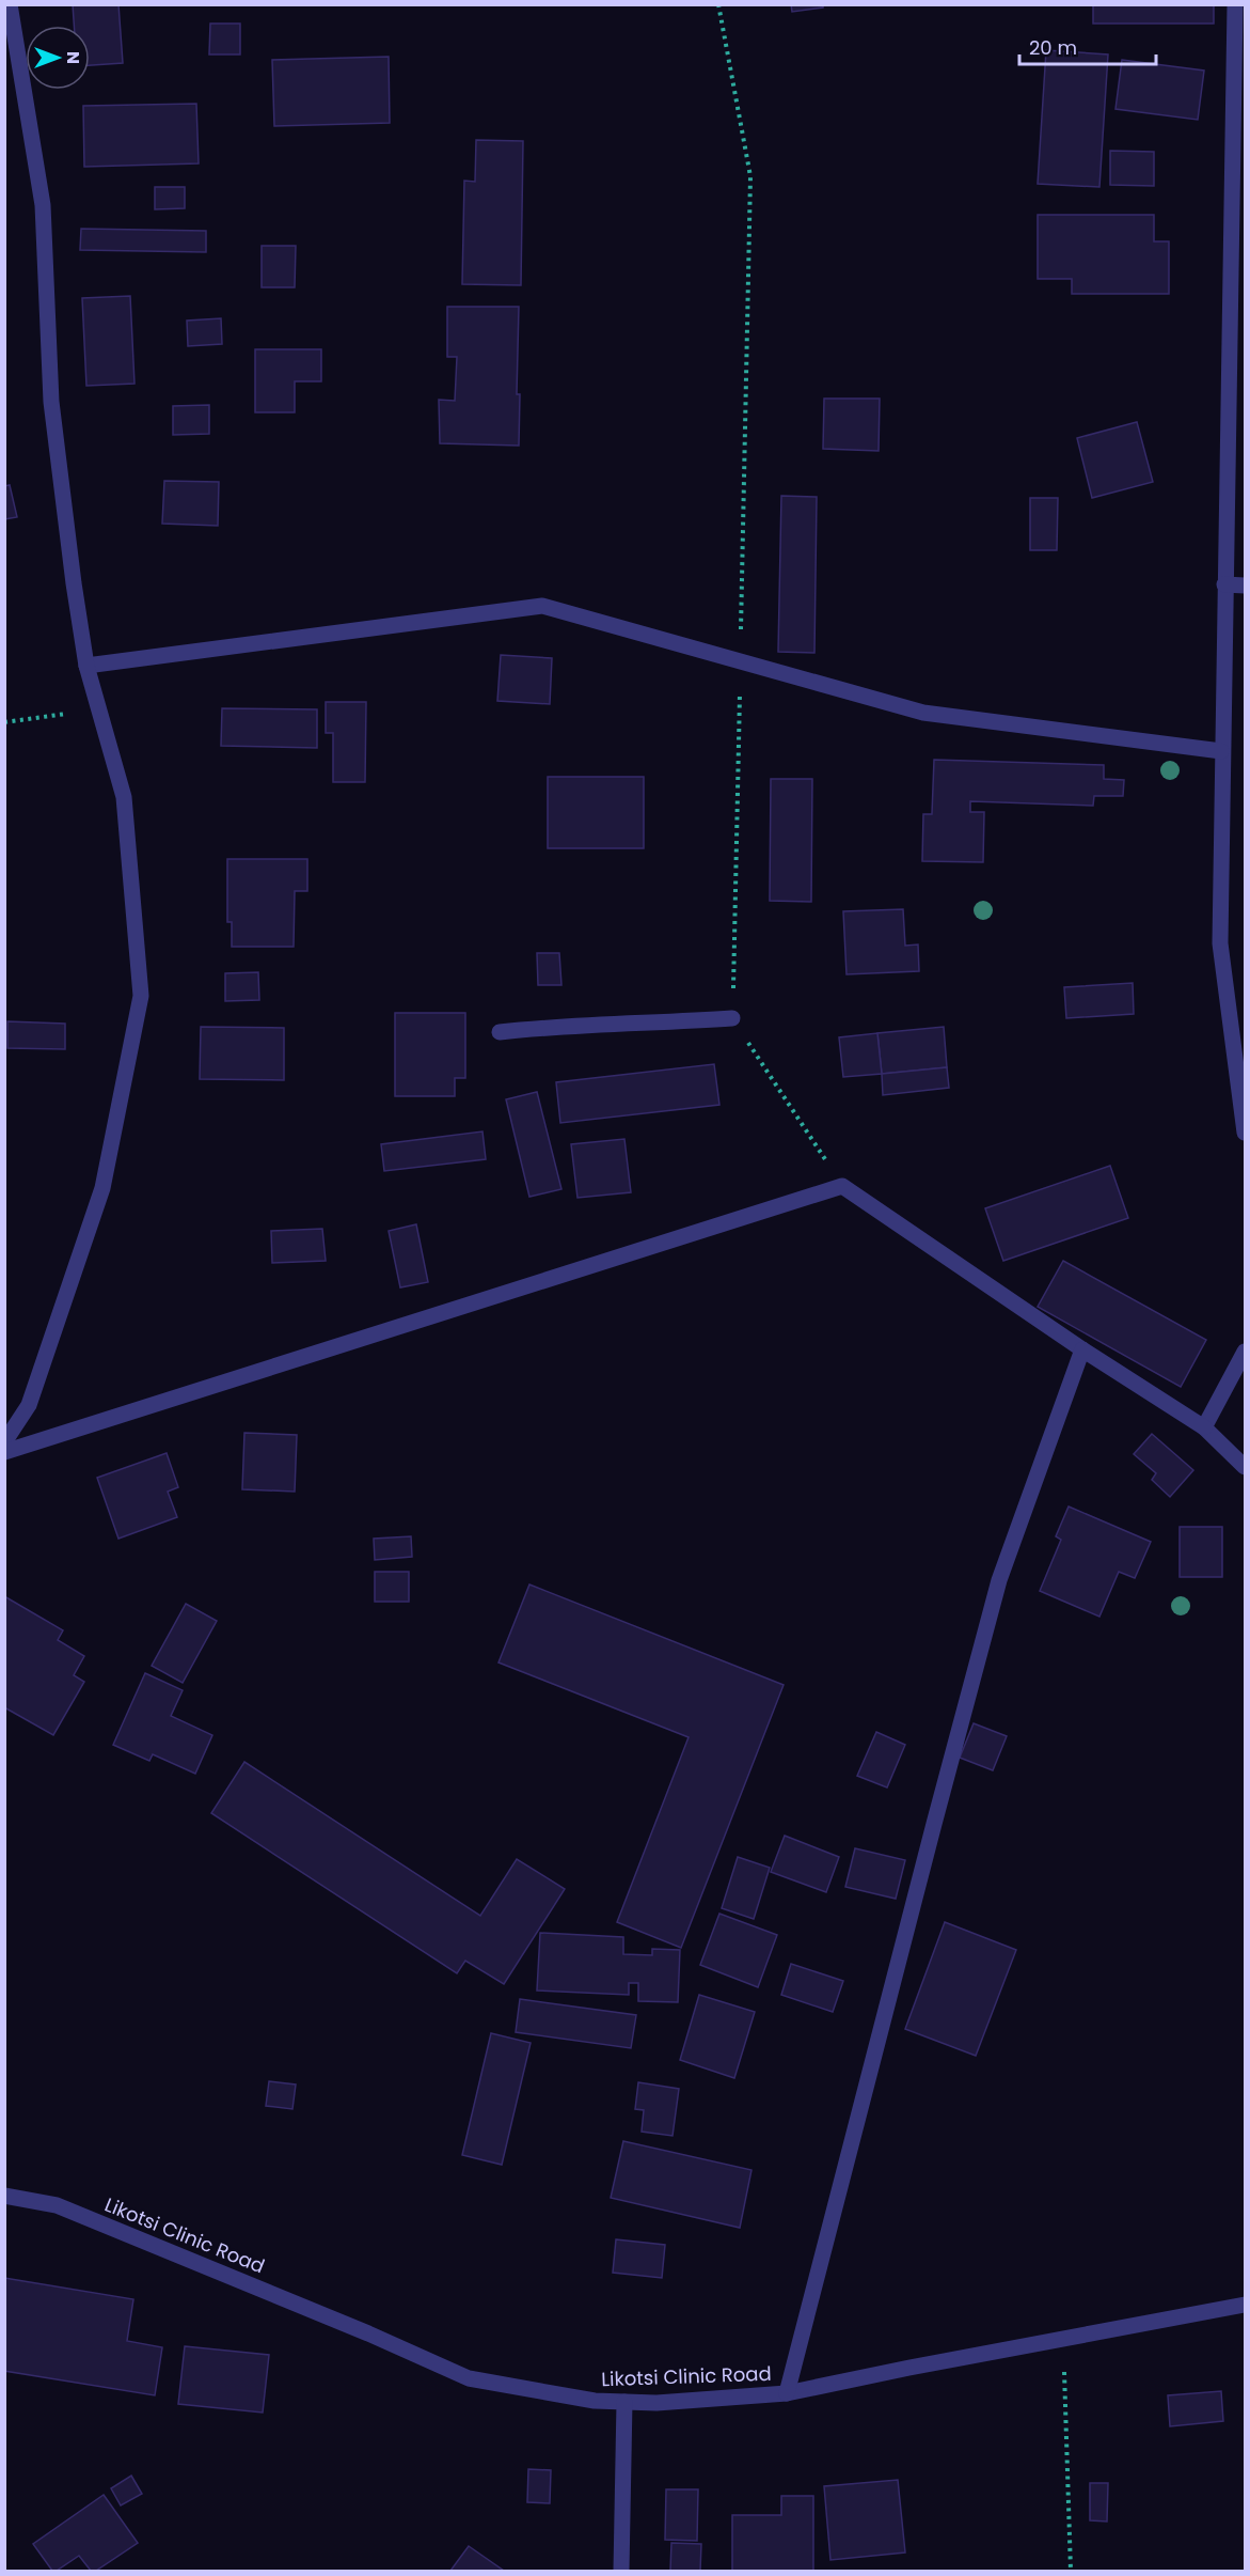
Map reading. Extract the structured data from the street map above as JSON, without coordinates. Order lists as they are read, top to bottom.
{
  "streets": {
    "street": ["Likotsi Clinic Road"]
  },
  "scale_bar": "20 m",
  "north": "right"
}
